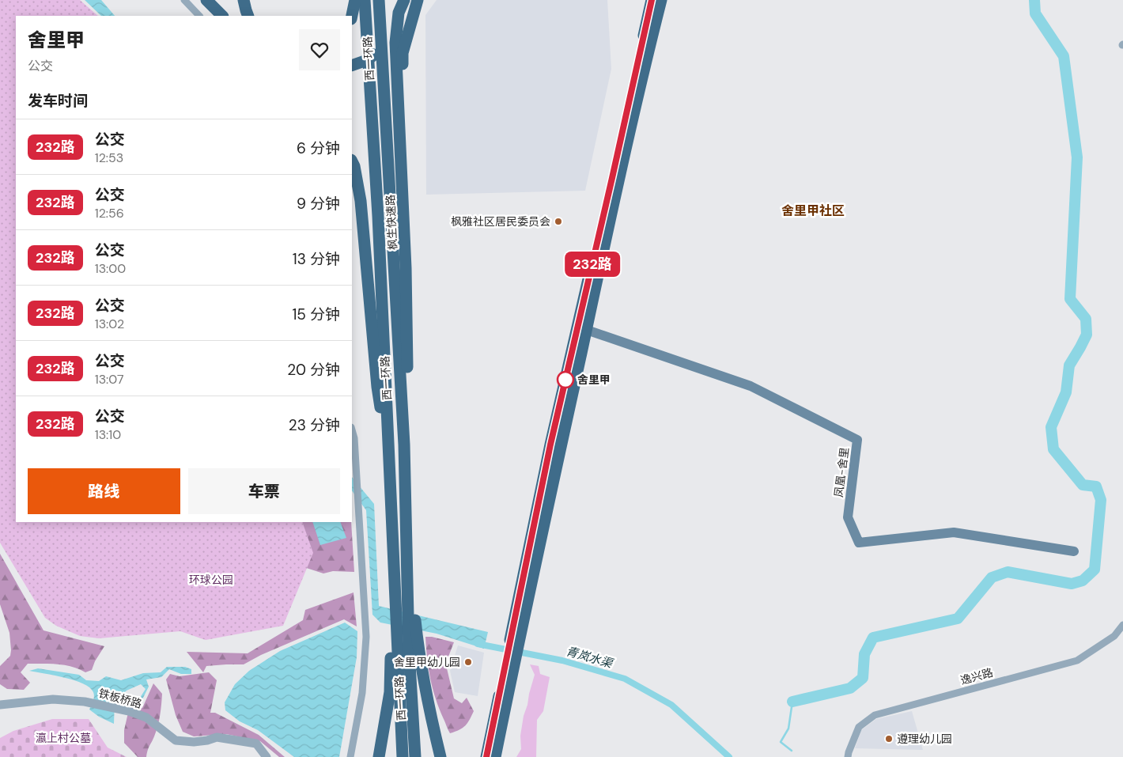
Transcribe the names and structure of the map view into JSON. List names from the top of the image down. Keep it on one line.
{"streets":{"highway":["西一环路","枫生快速路"],"main road":["凤凰-舍里"],"street":["逸兴路","铁板桥路"]},"crossings":[["西一环路","枫生快速路"]],"districts":["舍里甲社区"],"water":["青岚水渠"],"parks":["环球公园","瀛上村公墓"],"places":["枫雅社区居民委员会","舍里甲","舍里甲幼儿园","遵理幼儿园"],"lines":["bus line 232路"],"page":{"on_map":"232路","heading":[["舍里甲","公交"],"发车时间"],"list":[{"mark":"232路","name":"公交","note":"12:53","value":"6 分钟"},{"mark":"232路","name":"公交","note":"12:56","value":"9 分钟"},{"mark":"232路","name":"公交","note":"13:00","value":"13 分钟"},{"mark":"232路","name":"公交","note":"13:02","value":"15 分钟"},{"mark":"232路","name":"公交","note":"13:07","value":"20 分钟"},{"mark":"232路","name":"公交","note":"13:10","value":"23 分钟"}],"buttons":["路线","车票"]}}
